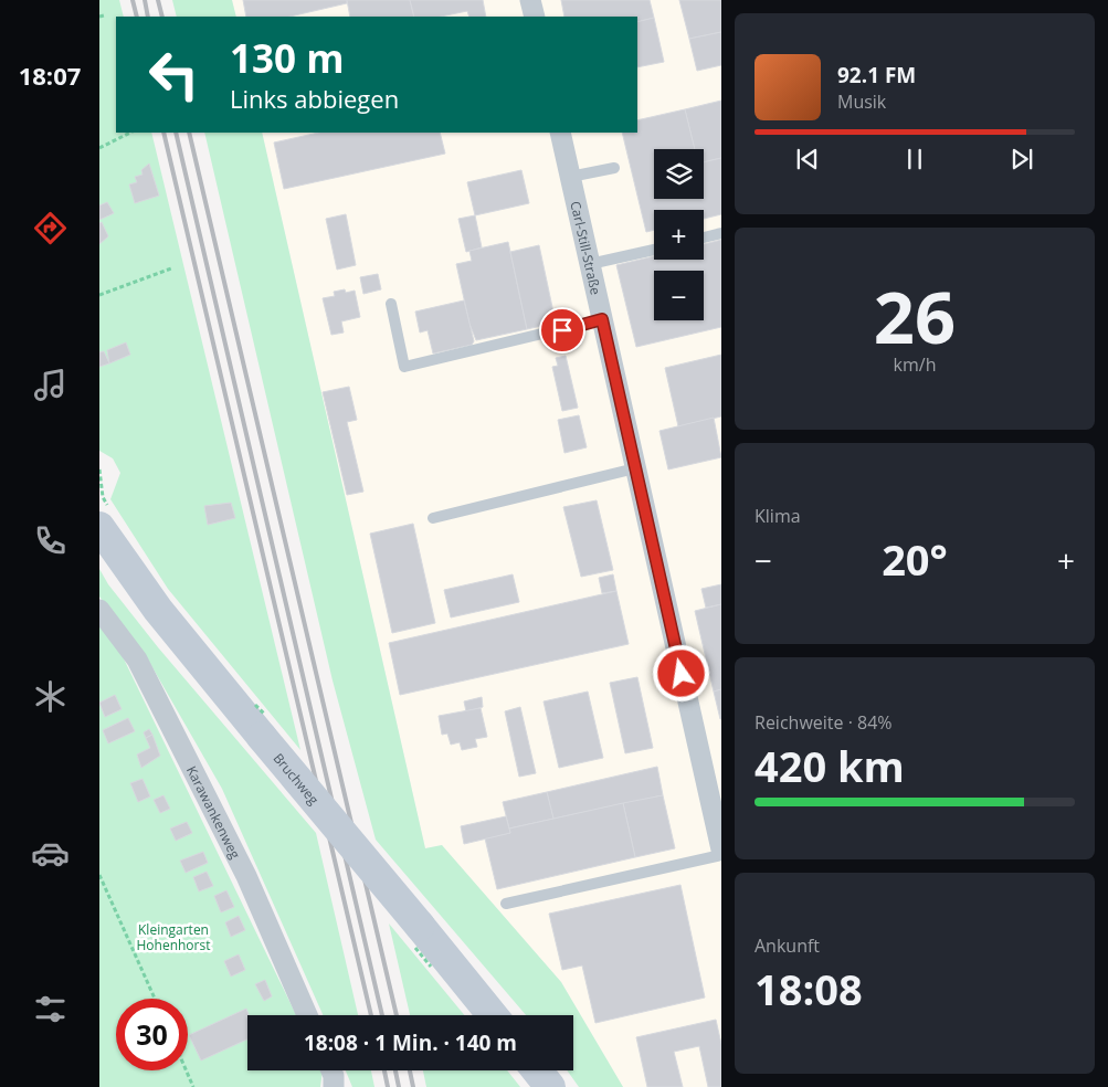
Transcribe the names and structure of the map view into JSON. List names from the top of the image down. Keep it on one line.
{"streets":{"street":["Carl-Still-Straße","Bruchweg","Karawankenweg"]},"parks":["Kleingarten Hohenhorst"],"page":{"tabs":"18:07","turn":["130 m","Links abbiegen"],"song":["92.1 FM","Musik"],"map_buttons":["+","−"],"tile":[["26","km/h"],"Klima",["Reichweite · 84%","420 km"],["Ankunft","18:08"]],"heat":["−","20°","+"],"limit":"30","trip":"18:08 · 1 Min. · 140 m"}}
